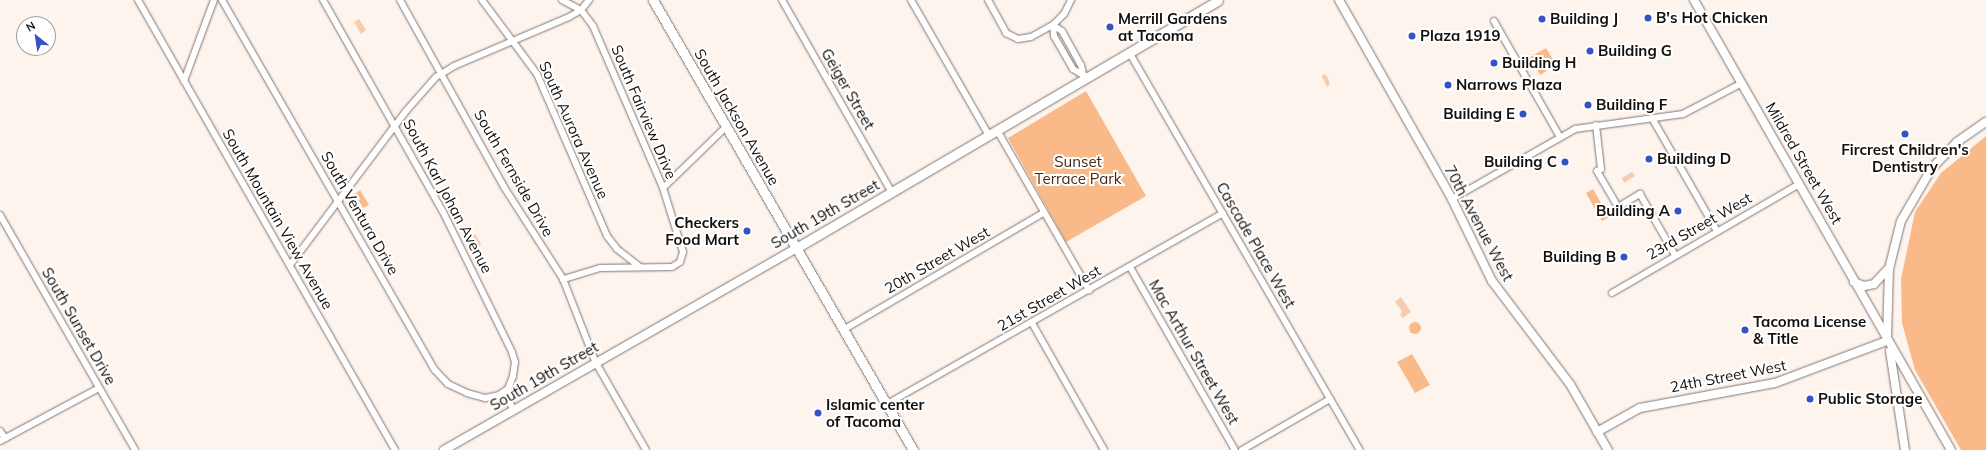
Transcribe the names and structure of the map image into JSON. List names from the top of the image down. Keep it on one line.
{"streets":{"main road":["South Jackson Avenue","South 19th Street"],"street":["Geiger Street","South Fairview Drive","South Aurora Avenue","Mildred Street West","South Fernside Drive","South Karl Johan Avenue","South Ventura Drive","South Mountain View Avenue","70th Avenue West","23rd Street West","Cascade Place West","20th Street West","21st Street West","South Sunset Drive","Mac Arthur Street West","24th Street West"]},"crossings":[["Geiger Street","South 19th Street"],["South Fairview Drive","South Aurora Avenue"],["South Jackson Avenue","South 19th Street"],["South Jackson Avenue","20th Street West"],["South Jackson Avenue","21st Street West"],["Mildred Street West","23rd Street West"],["Mildred Street West","24th Street West"],["South Fernside Drive","South 19th Street"],["South Karl Johan Avenue","South Ventura Drive"],["South 19th Street","Cascade Place West"],["70th Avenue West","24th Street West"],["Cascade Place West","21st Street West"],["21st Street West","Mac Arthur Street West"]],"parks":["Sunset Terrace Park"],"places":["B's Hot Chicken","Building J","Merrill Gardens at Tacoma","Plaza 1919","Building G","Building H","Narrows Plaza","Building F","Building E","Fircrest Children's Dentistry","Building D","Building C","Building A","Checkers Food Mart","Building B","Tacoma License & Title","Public Storage","Islamic center of Tacoma"],"north":"top left"}
